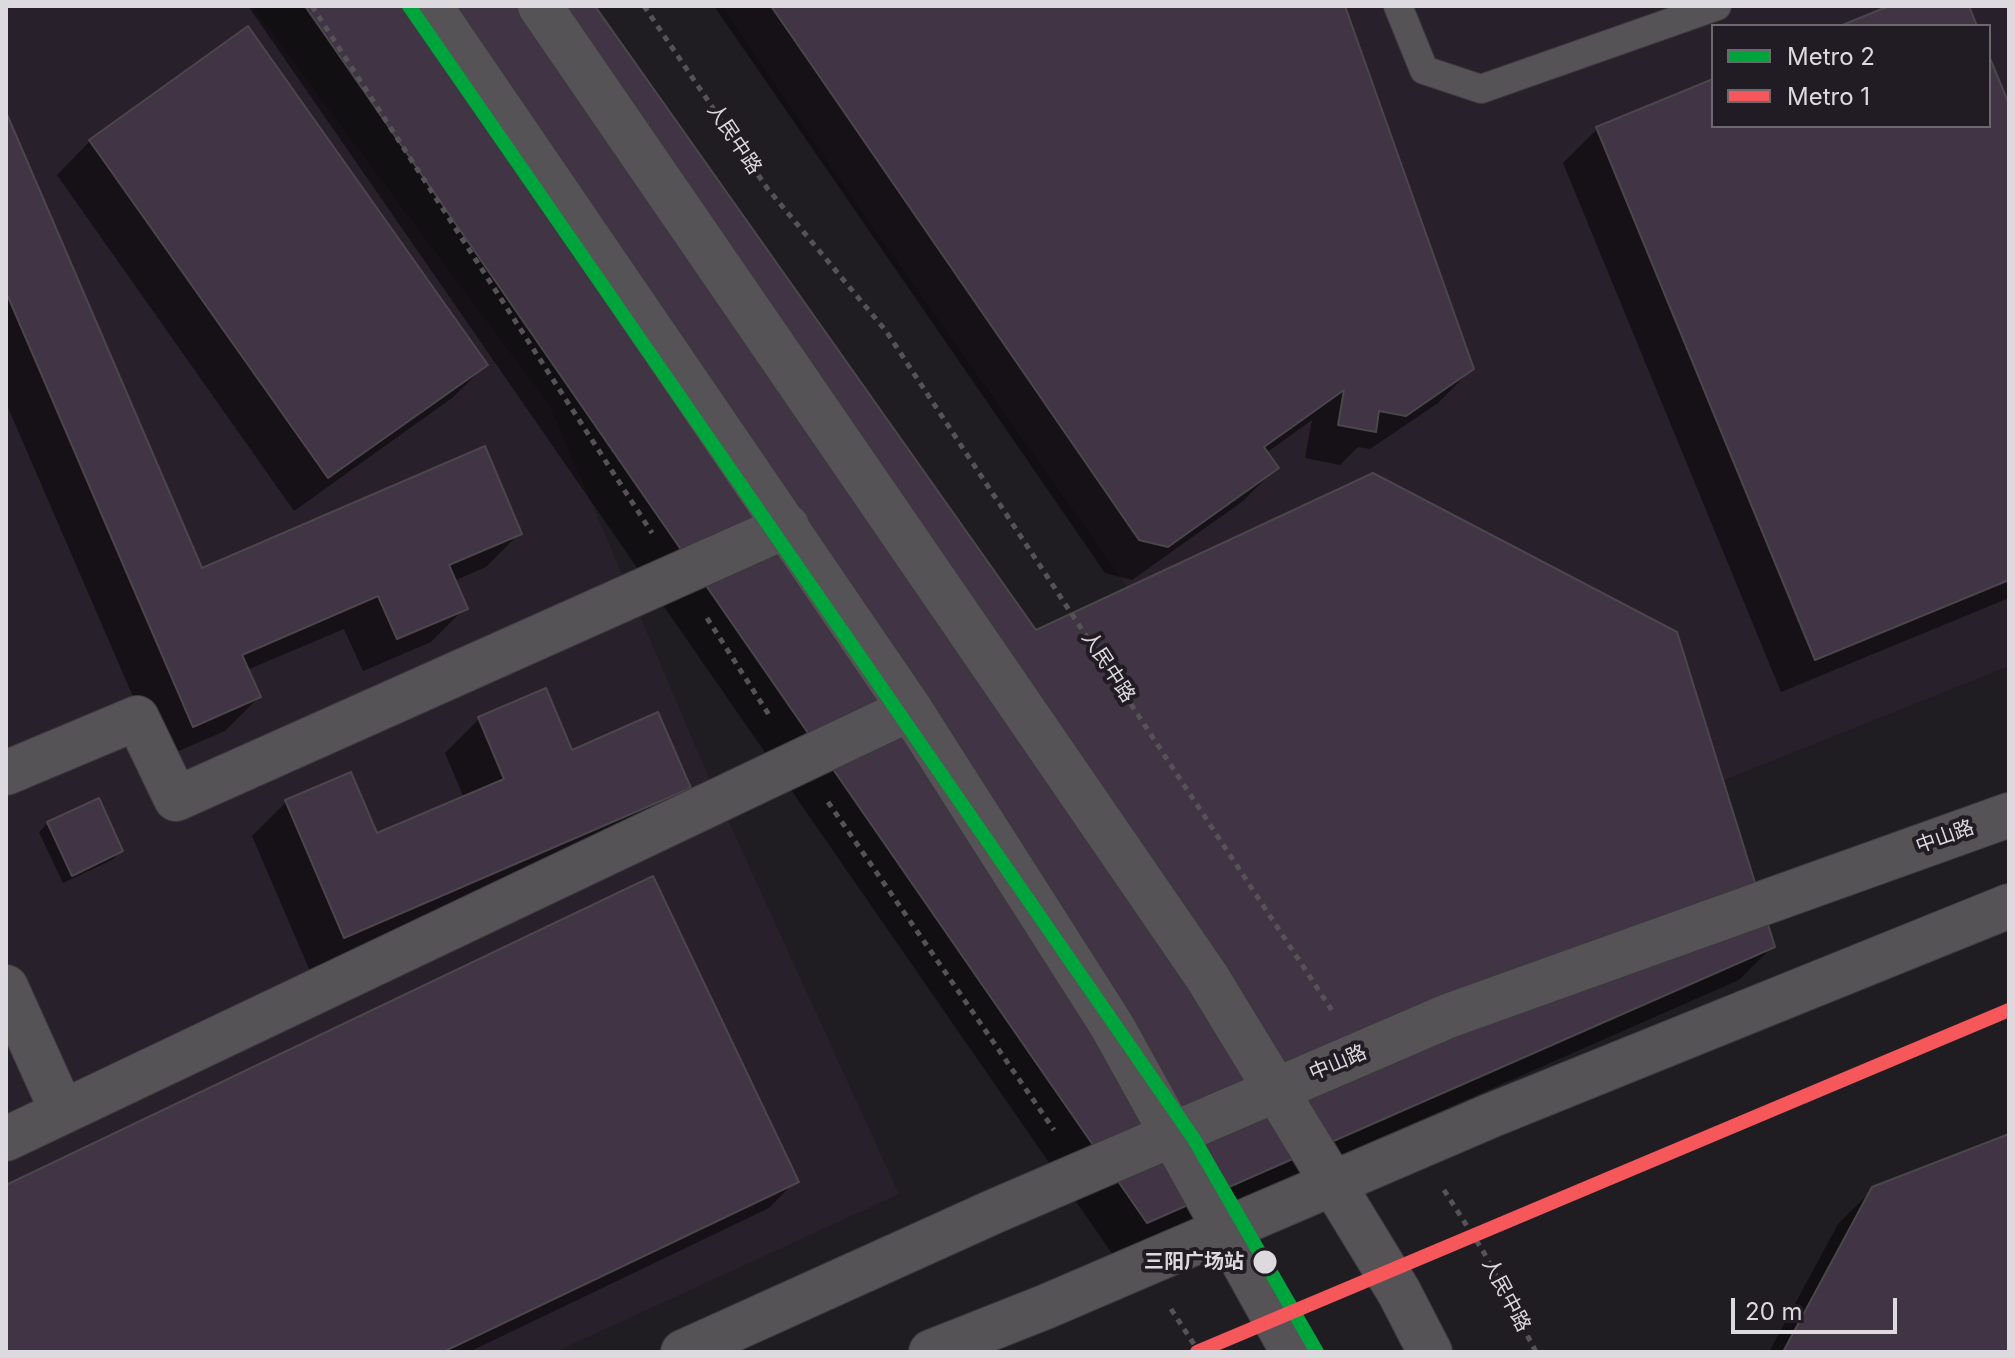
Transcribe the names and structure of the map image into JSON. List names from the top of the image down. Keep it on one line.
{"streets":{"main road":["中山路"],"path":["人民中路"]},"crossings":[["人民中路","中山路"]],"places":["三阳广场站"],"lines":["metro line 2","metro line 1"],"legend":["Metro 2","Metro 1"],"scale_bar":"20 m"}
